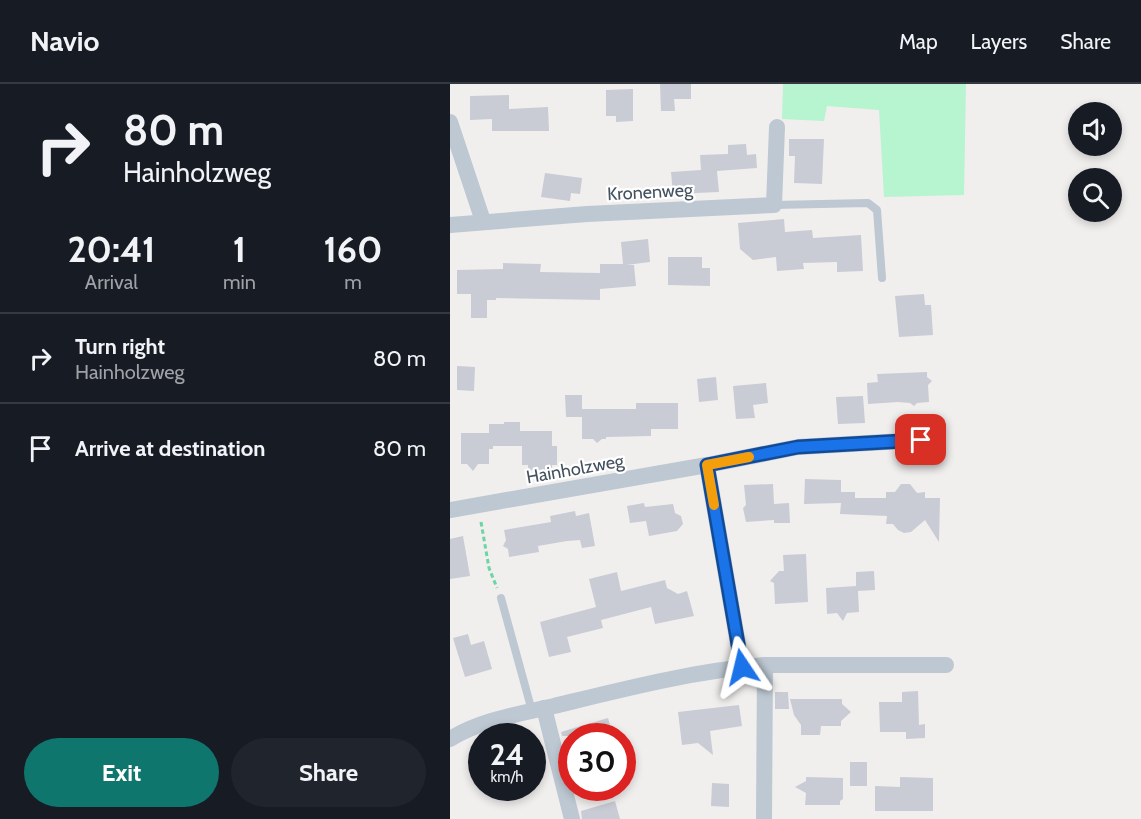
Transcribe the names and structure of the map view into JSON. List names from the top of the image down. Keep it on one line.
{"streets":{"street":["Kronenweg","Hainholzweg"]},"page":{"header":"Navio","nav":["Map","Layers","Share"],"turn":["80 m","Hainholzweg"],"eta":["20:41","Arrival","1","min","160","m"],"list":[{"name":"Turn right","note":"Hainholzweg","value":"80 m"},{"name":"Arrive at destination","value":"80 m"}],"speed":"24 km/h","limit":"30","buttons":["Exit","Share"]}}
